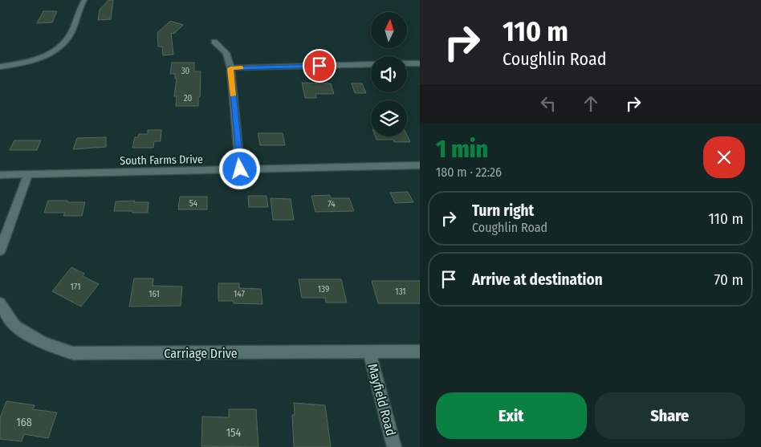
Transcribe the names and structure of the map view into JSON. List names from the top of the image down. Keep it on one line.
{"streets":{"street":["South Farms Drive","Carriage Drive","Mayfield Road"]},"crossings":[["Carriage Drive","Mayfield Road"]],"house_numbers":["30","20","54","74","171","139","131","161","147","168","154"],"north":"top","page":{"turn":["110 m","Coughlin Road"],"heading":["1 min","180 m · 22:26"],"list":[{"name":"Turn right","note":"Coughlin Road","value":"110 m"},{"name":"Arrive at destination","value":"70 m"}],"buttons":["Exit","Share"]}}
